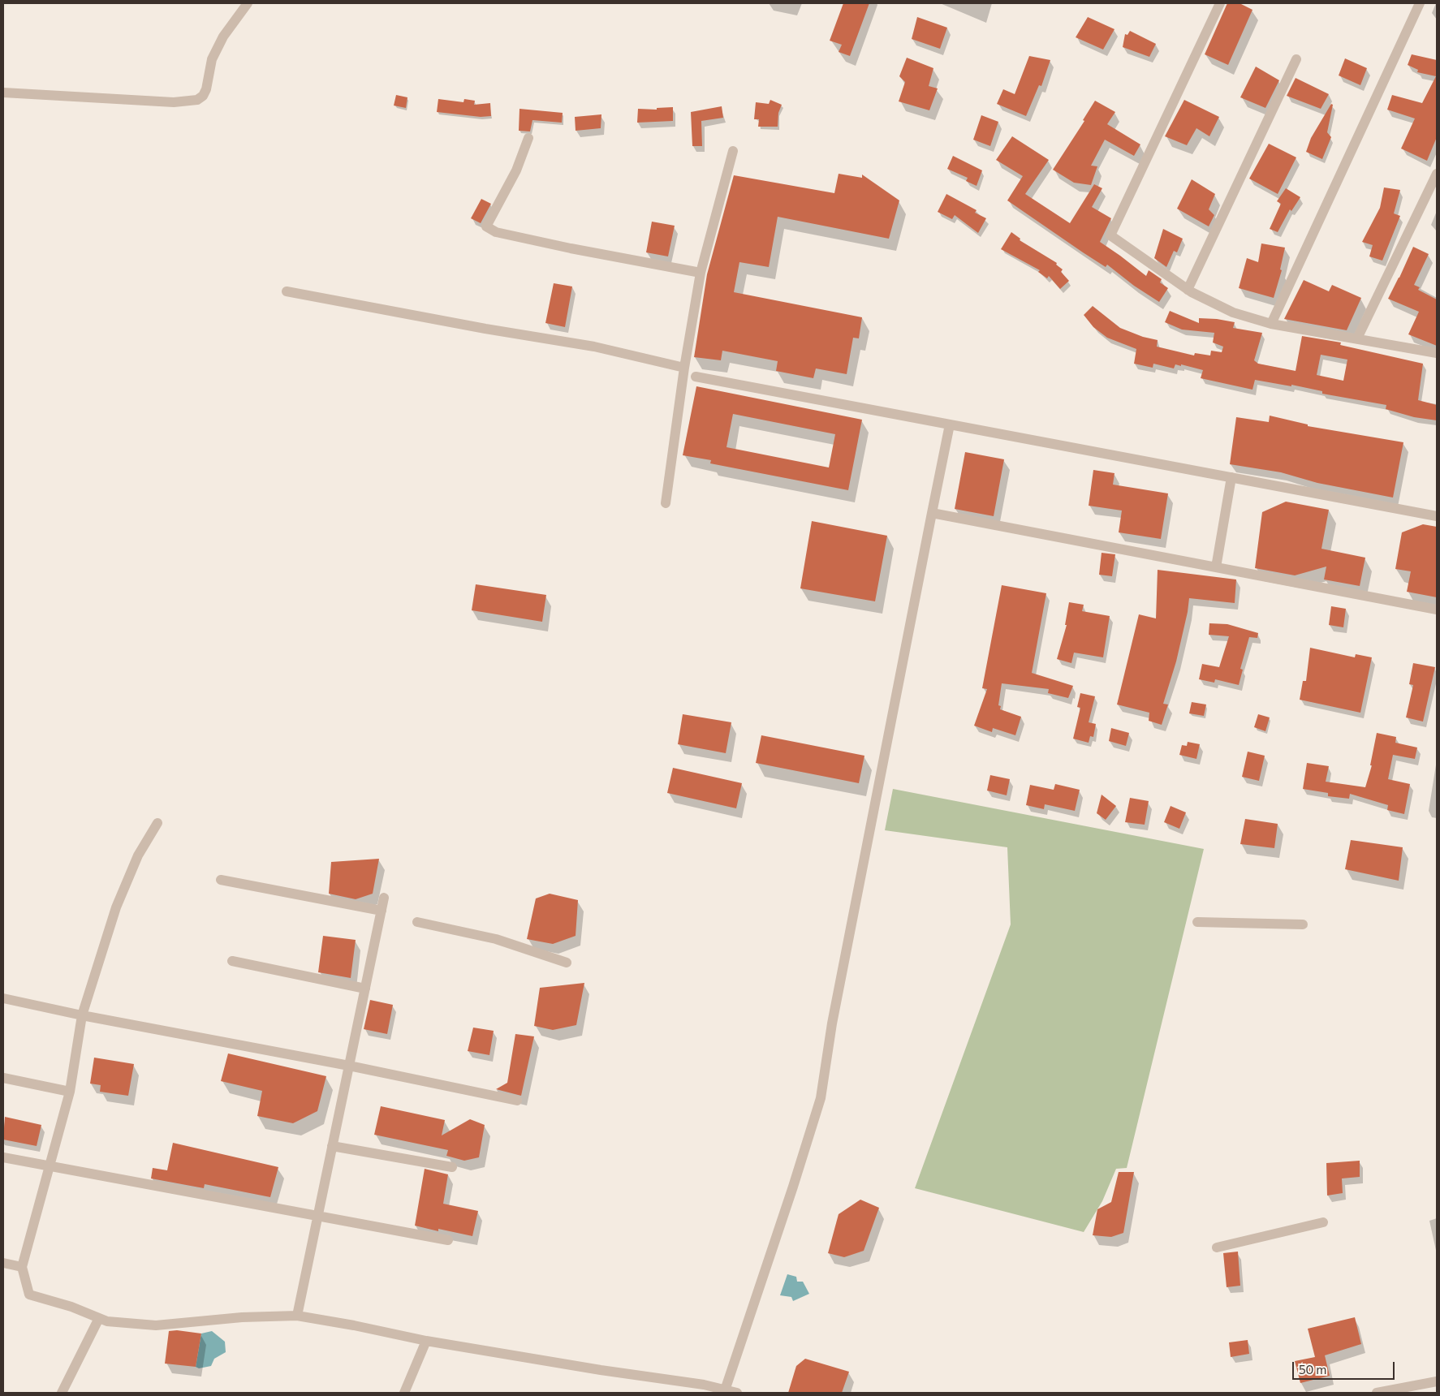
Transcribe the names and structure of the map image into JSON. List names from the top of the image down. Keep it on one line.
{"scale_bar":"50 m"}
